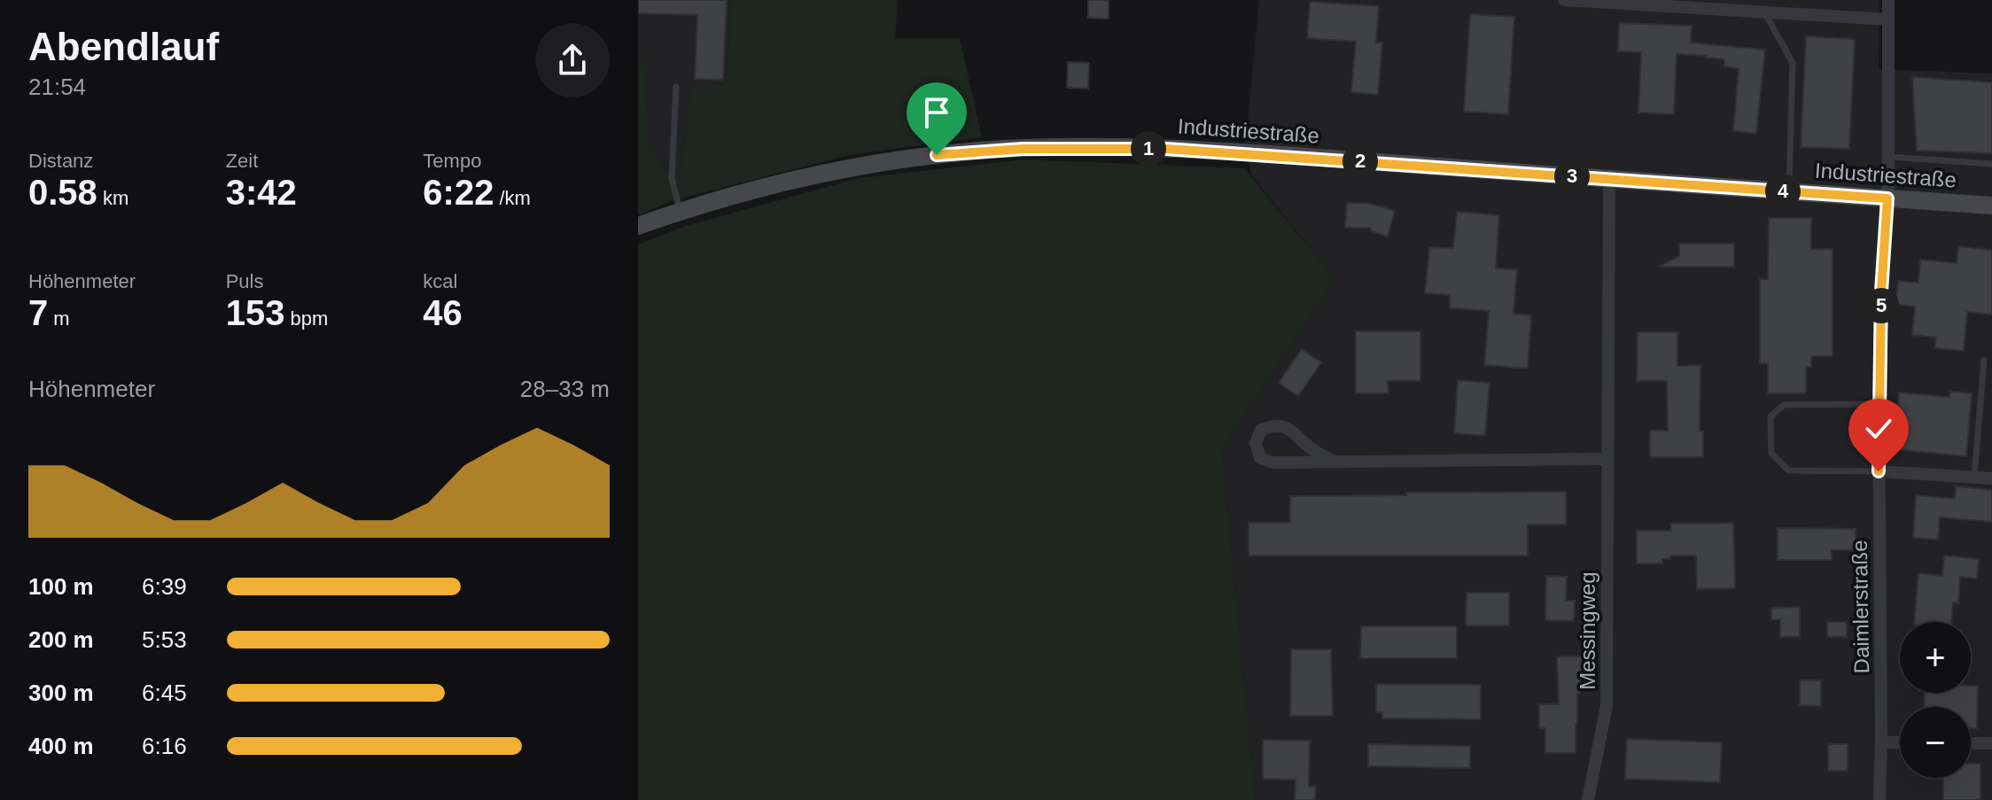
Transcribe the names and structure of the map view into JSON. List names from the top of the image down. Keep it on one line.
{"streets":{"street":["Industriestraße","Daimlerstraße","Messingweg"]},"crossings":[["Industriestraße","Daimlerstraße"],["Industriestraße","Messingweg"]],"page":{"heading":["Abendlauf","21:54"],"stats":[["Distanz","0.58 km"],["Zeit","3:42"],["Tempo","6:22 /km"],["Höhenmeter","7 m"],["Puls","153 bpm"],["kcal","46"]],"pins":["1","2","3","4","5"],"chart":["Höhenmeter","28–33 m"],"list":[{"name":"100 m","note":"6:39"},{"name":"200 m","note":"5:53"},{"name":"300 m","note":"6:45"},{"name":"400 m","note":"6:16"}],"map_buttons":["+","−"]}}
